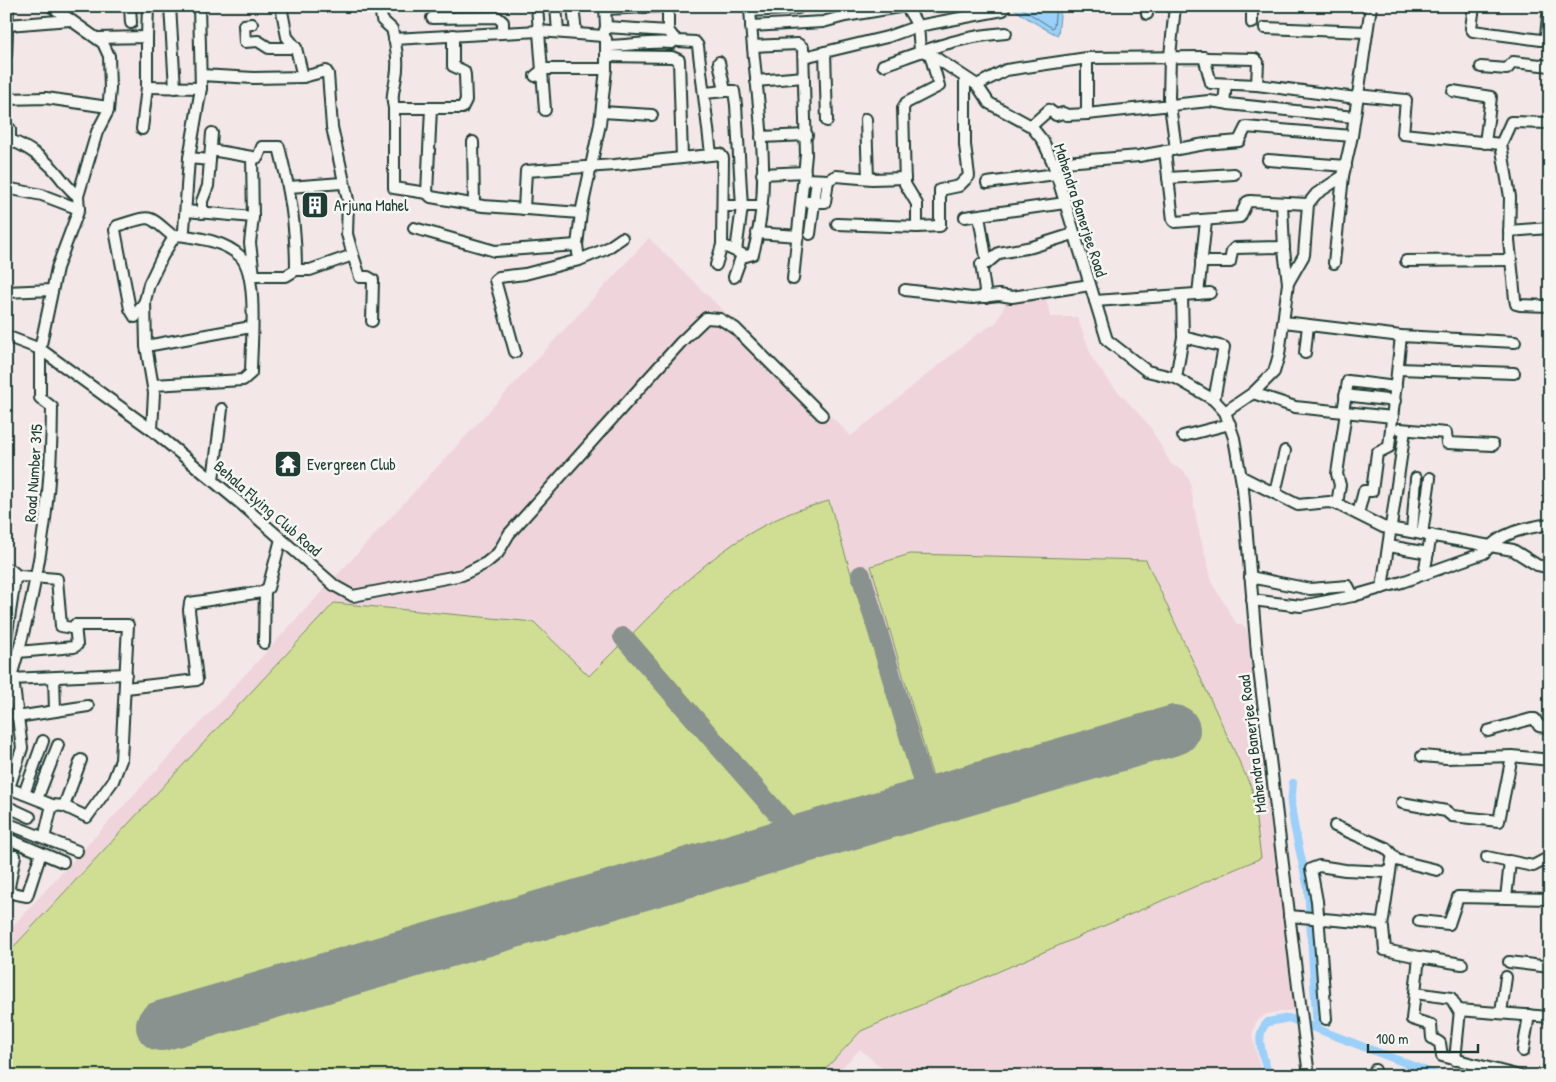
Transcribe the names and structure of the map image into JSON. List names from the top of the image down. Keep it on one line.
{"streets":{"street":["Mahendra Banerjee Road","Road Number 315","Behala Flying Club Road"]},"crossings":[["Road Number 315","Behala Flying Club Road"]],"places":{"building":["Arjuna Mahel"],"temple":["Evergreen Club"]},"scale_bar":"100 m"}
